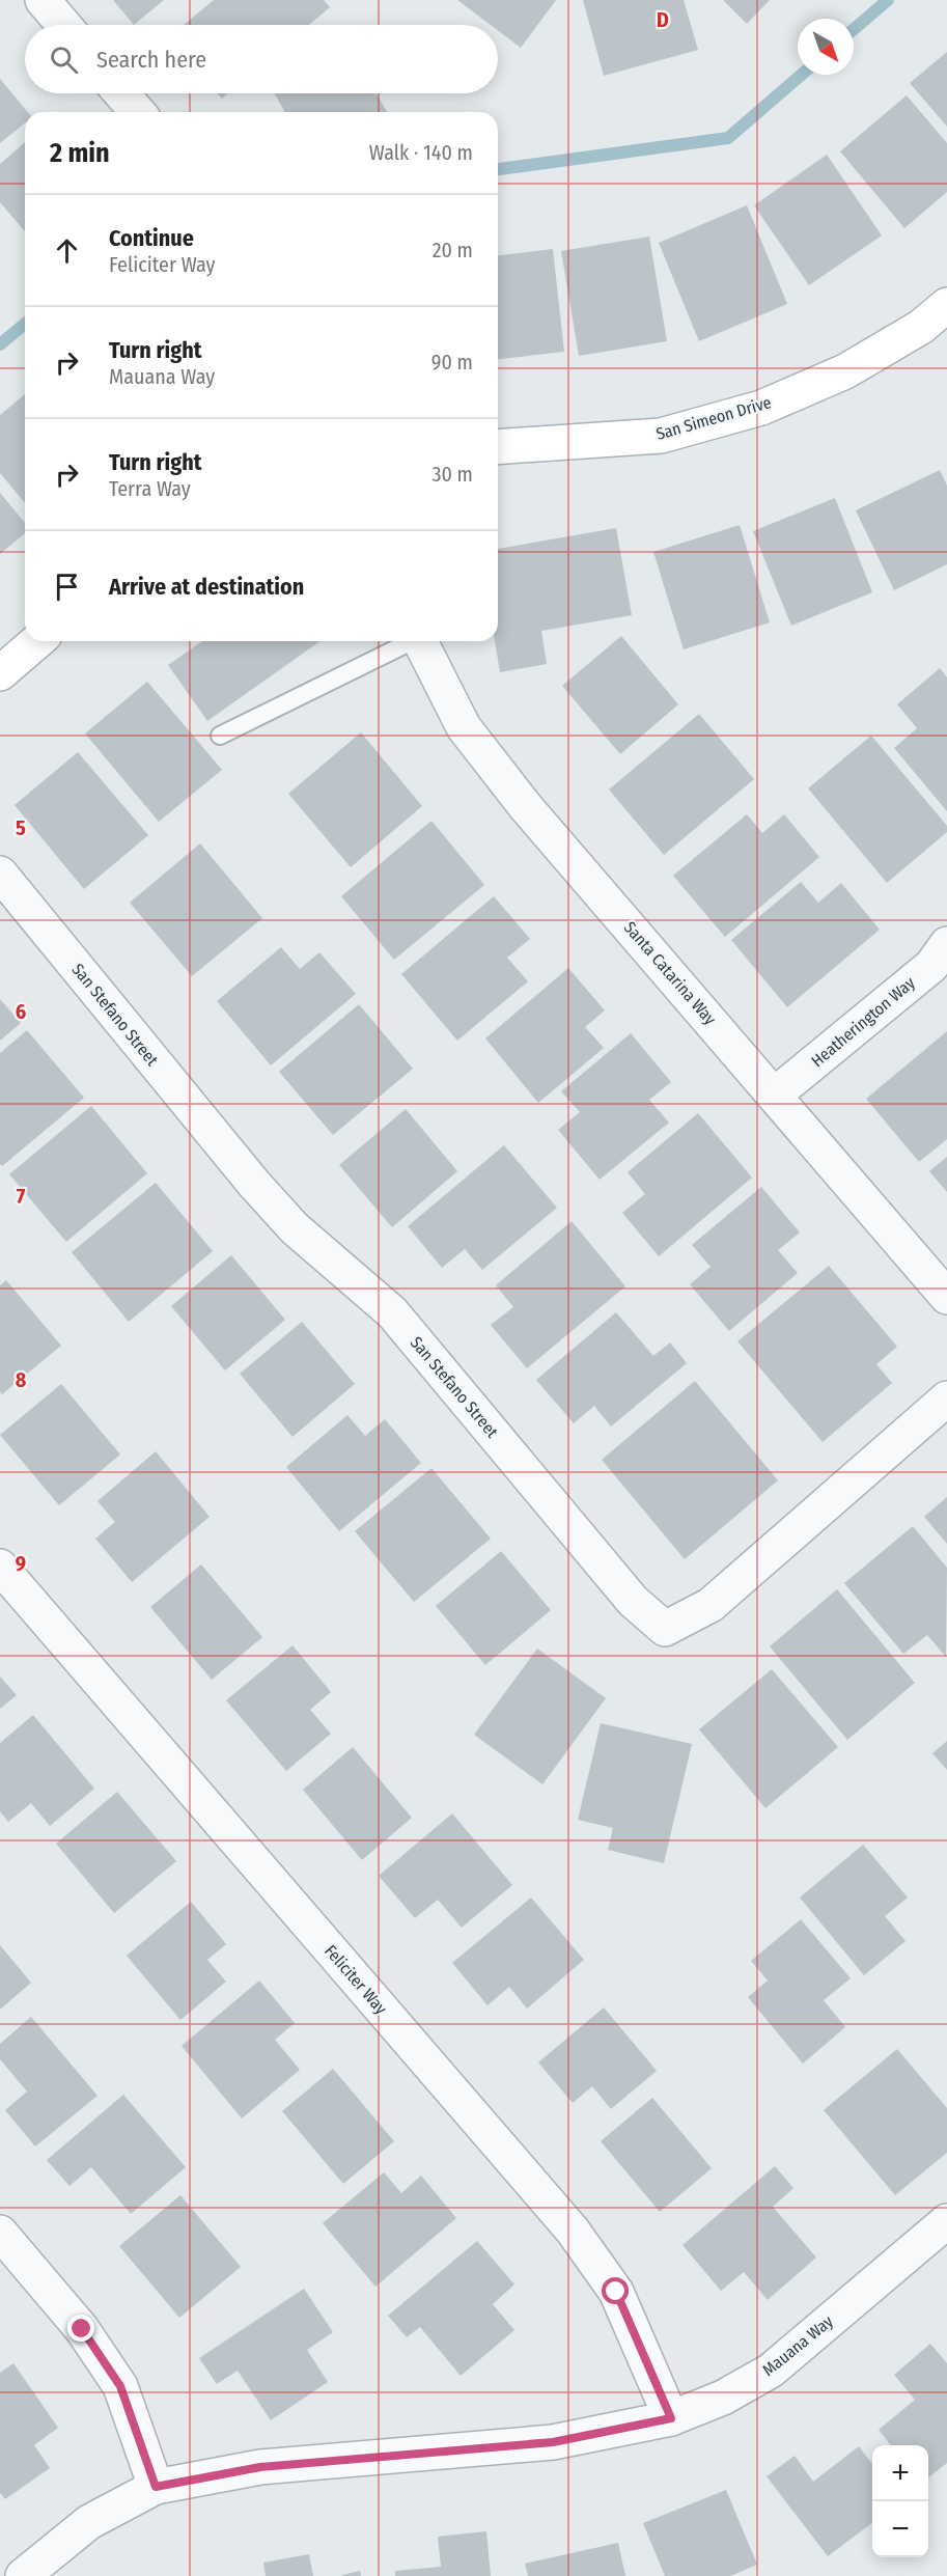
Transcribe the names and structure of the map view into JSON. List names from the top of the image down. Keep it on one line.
{"streets":{"street":["San Simeon Drive","Santa Catarina Way","San Stefano Street","Heatherington Way","Feliciter Way","Mauana Way"]},"crossings":[["Santa Catarina Way","Heatherington Way"],["Feliciter Way","Mauana Way"]],"north":"bottom right","page":{"search":"Search here","heading":["2 min","Walk · 140 m"],"list":[["Continue","Feliciter Way","20 m"],["Turn right","Mauana Way","90 m"],["Turn right","Terra Way","30 m"],"Arrive at destination"],"map_buttons":["+","−"]},"grid":{"columns":["D"],"rows":["5","6","7","8","9"]}}
